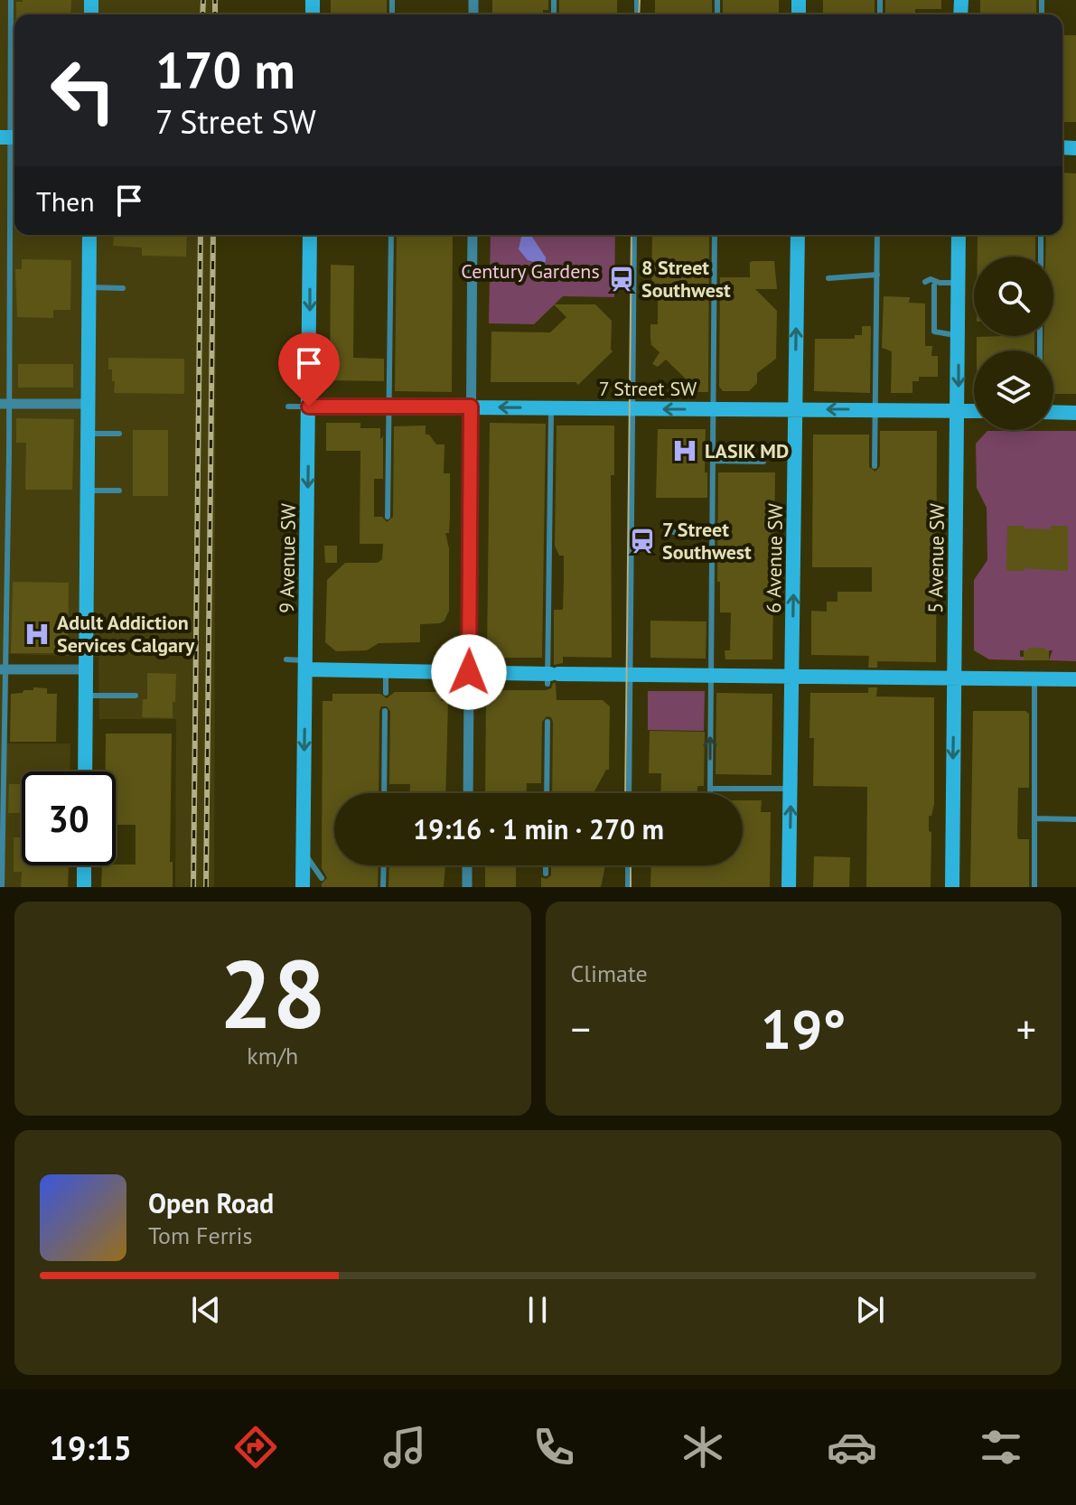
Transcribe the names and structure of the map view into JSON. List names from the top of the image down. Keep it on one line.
{"streets":{"street":["7 Street SW","9 Avenue SW","6 Avenue SW","5 Avenue SW"]},"crossings":[["7 Street SW","9 Avenue SW"],["7 Street SW","6 Avenue SW"],["7 Street SW","5 Avenue SW"]],"one_way":["7 Street SW","9 Avenue SW","6 Avenue SW","5 Avenue SW"],"parks":["Century Gardens"],"places":{"station":["8 Street Southwest","7 Street Southwest"],"hospital":["LASIK MD","Adult Addiction Services Calgary"]},"page":{"turn":["170 m","7 Street SW"],"then":"Then","limit":"30","trip":"19:16 · 1 min · 270 m","tile":[["28","km/h"],"Climate"],"heat":["−","19°","+"],"song":["Open Road","Tom Ferris"],"tabs":"19:15"}}
